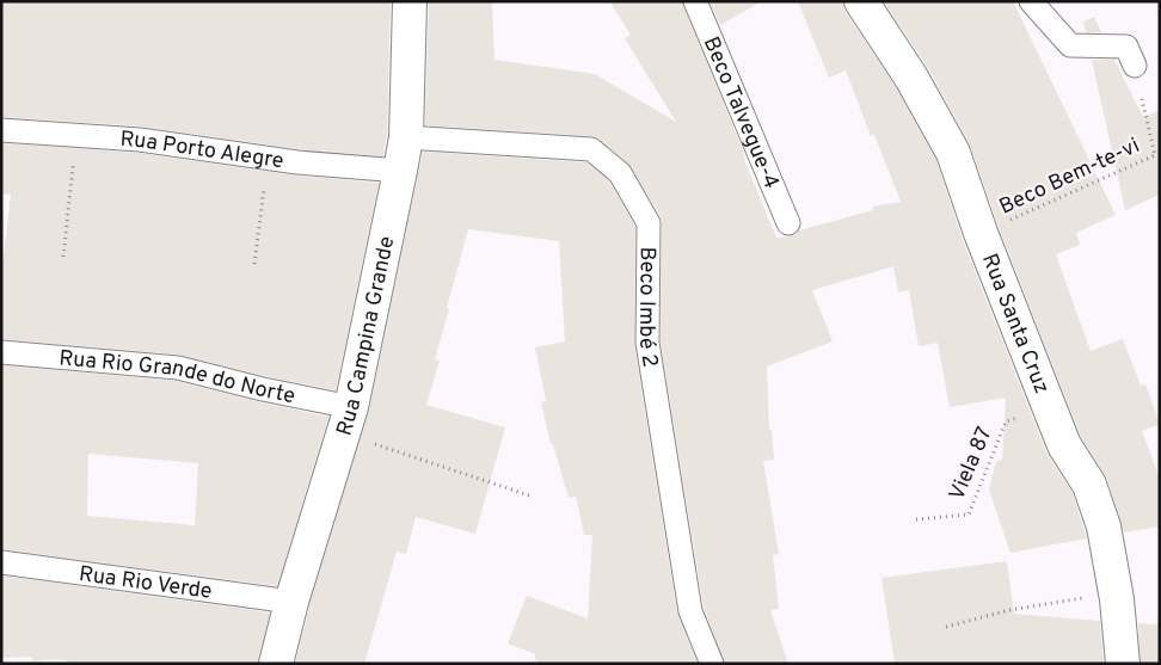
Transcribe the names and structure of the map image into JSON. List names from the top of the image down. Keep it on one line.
{"streets":{"street":["Rua Santa Cruz","Rua Campina Grande"],"lane":["Beco Talvegue-4","Rua Porto Alegre","Beco Imbé 2","Rua Rio Grande do Norte","Rua Rio Verde"],"path":["Beco Bem-te-vi","Viela 87"]},"crossings":[["Rua Porto Alegre","Rua Campina Grande"],["Beco Bem-te-vi","Rua Santa Cruz"],["Beco Imbé 2","Rua Campina Grande"],["Rua Santa Cruz","Viela 87"],["Rua Campina Grande","Rua Rio Grande do Norte"],["Rua Campina Grande","Rua Rio Verde"]]}
